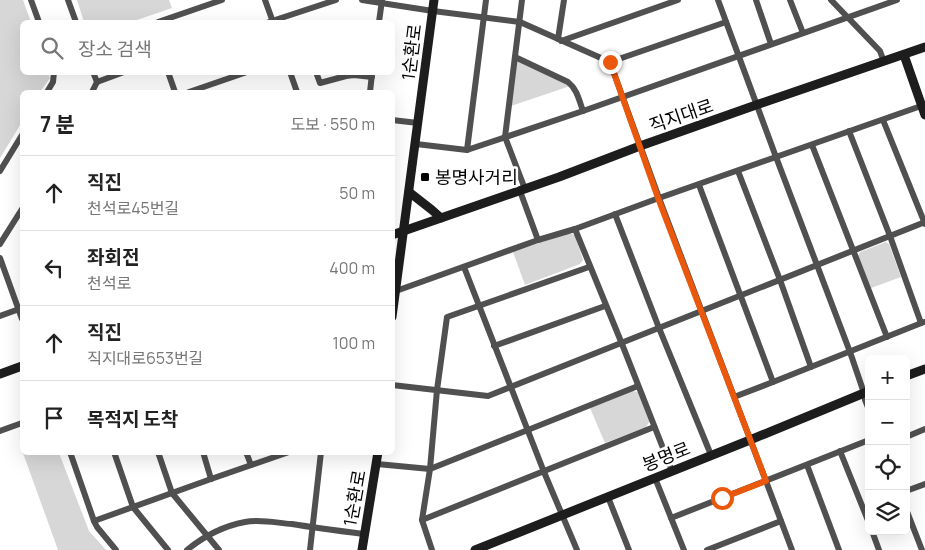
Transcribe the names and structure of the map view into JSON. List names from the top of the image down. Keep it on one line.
{"streets":{"street":["1순환로","직지대로","봉명로"]},"crossings":[["1순환로","직지대로"]],"places":{"transit":["봉명사거리"]},"page":{"search":"장소 검색","heading":["7 분","도보 · 550 m"],"list":[["직진","천석로45번길","50 m"],["좌회전","천석로","400 m"],["직진","직지대로653번길","100 m"],"목적지 도착"],"map_buttons":["+","−"]}}
